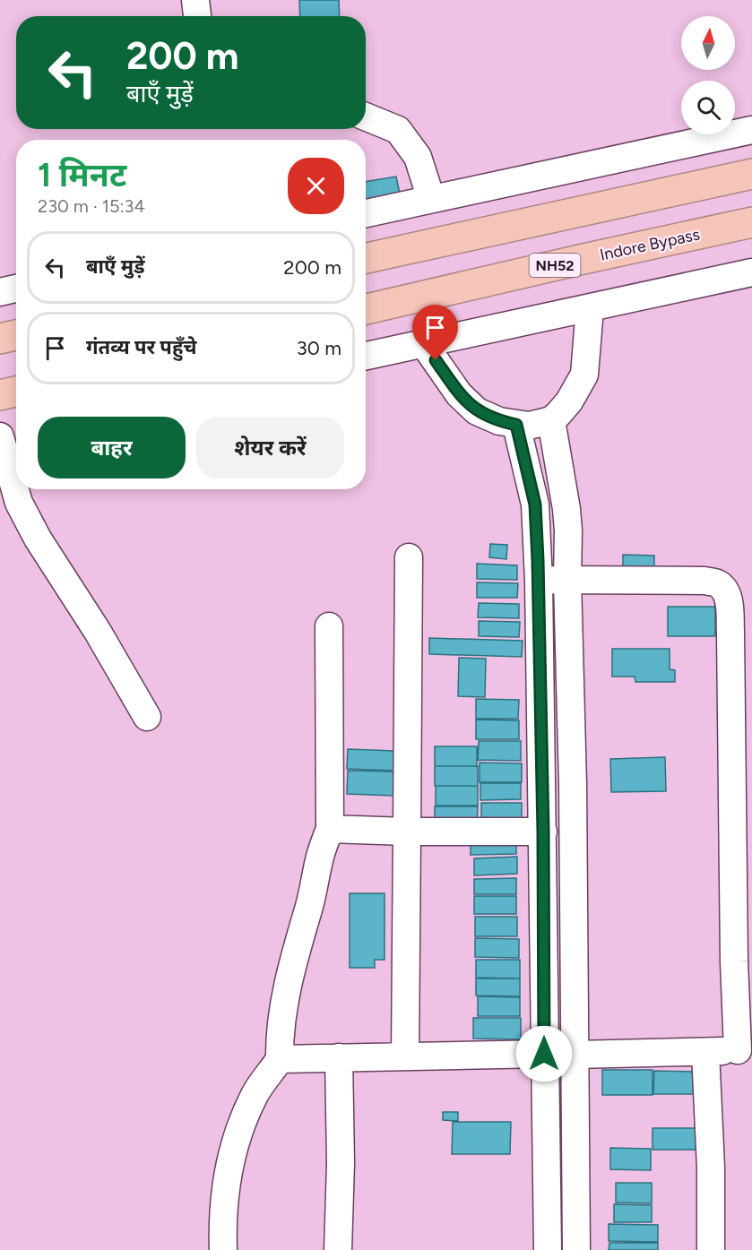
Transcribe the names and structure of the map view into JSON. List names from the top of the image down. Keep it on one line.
{"streets":{"highway":["Indore Bypass","NH52"]},"north":"top","page":{"turn":["200 m","बाएँ मुड़ें"],"heading":["1 मिनट","230 m · 15:34"],"list":[{"name":"बाएँ मुड़ें","value":"200 m"},{"name":"गंतव्य पर पहुँचे","value":"30 m"}],"buttons":["बाहर","शेयर करें"]}}
